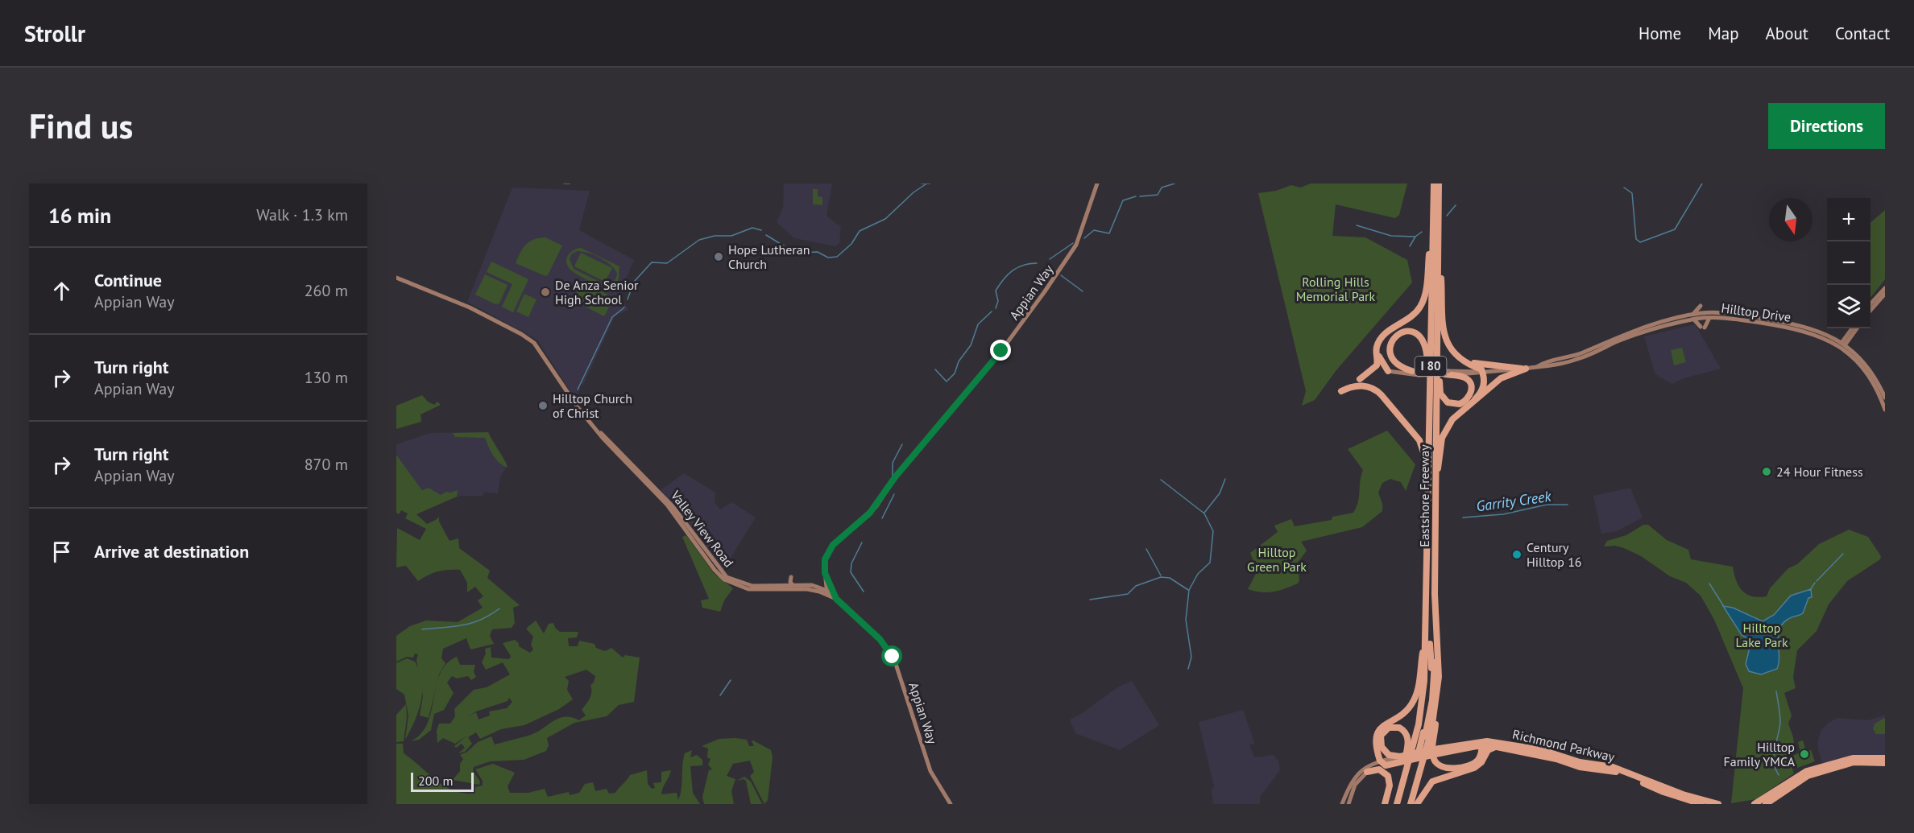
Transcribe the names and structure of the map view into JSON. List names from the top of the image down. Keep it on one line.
{"streets":{"highway":["I 80","Eastshore Freeway","Richmond Parkway"],"main road":["Appian Way","Hilltop Drive","Valley View Road"]},"crossings":[["Appian Way","Valley View Road"]],"water":["Garrity Creek"],"parks":["Rolling Hills Memorial Park","Hilltop Green Park","Hilltop Lake Park"],"places":["Hope Lutheran Church","De Anza Senior High School","Hilltop Church of Christ","24 Hour Fitness","Century Hilltop 16","Hilltop Family YMCA"],"scale_bar":"200 m","north":"bottom","page":{"header":"Strollr","nav":["Home","Map","About","Contact"],"buttons":"Directions","title":"Find us","heading":["16 min","Walk · 1.3 km"],"map_buttons":["+","−"],"list":[["Continue","Appian Way","260 m"],["Turn right","Appian Way","130 m"],["Turn right","Appian Way","870 m"],"Arrive at destination"],"scale":"200 m"}}
